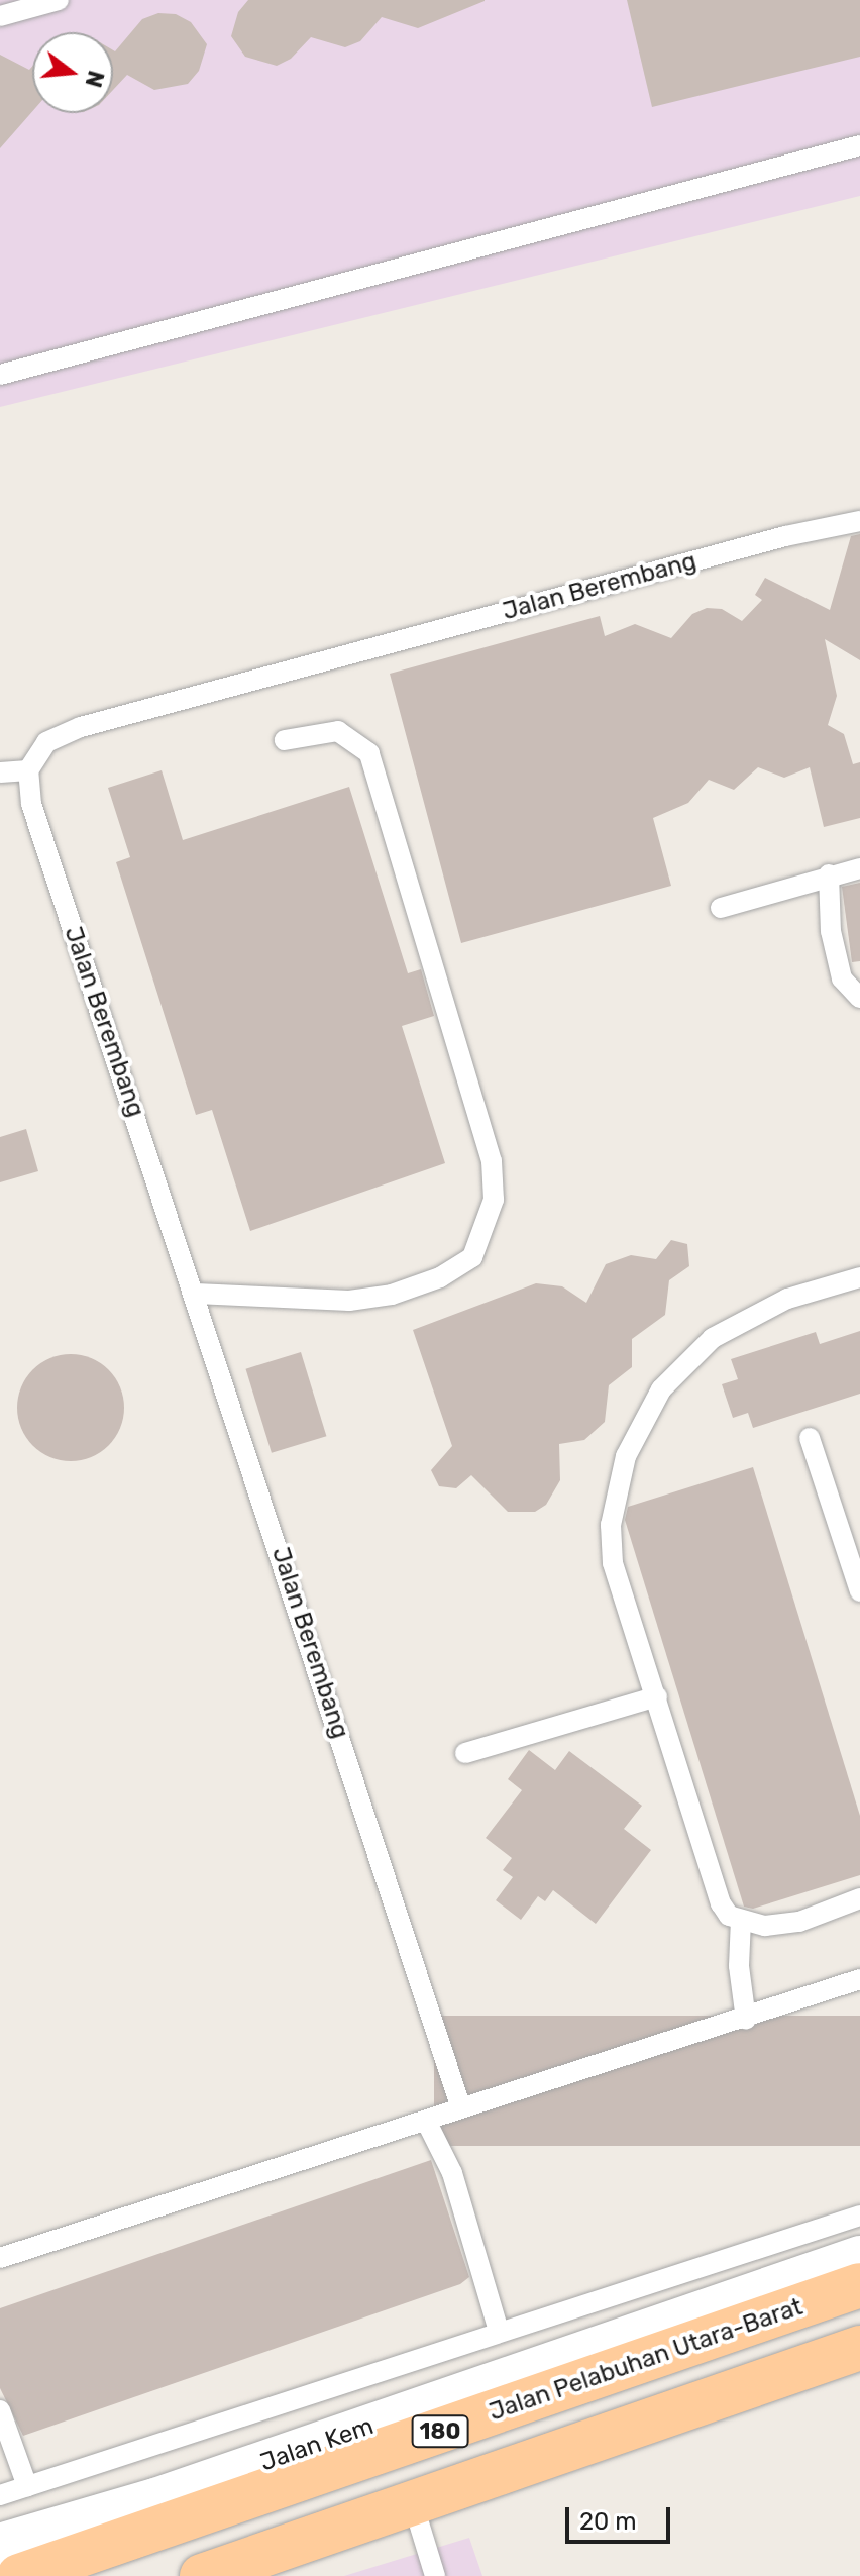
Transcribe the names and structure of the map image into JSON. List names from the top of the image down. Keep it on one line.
{"streets":{"main road":["Jalan Pelabuhan Utara-Barat","180"],"street":["Jalan Kem"],"lane":["Jalan Berembang"]},"scale_bar":"20 m","north":"right"}
